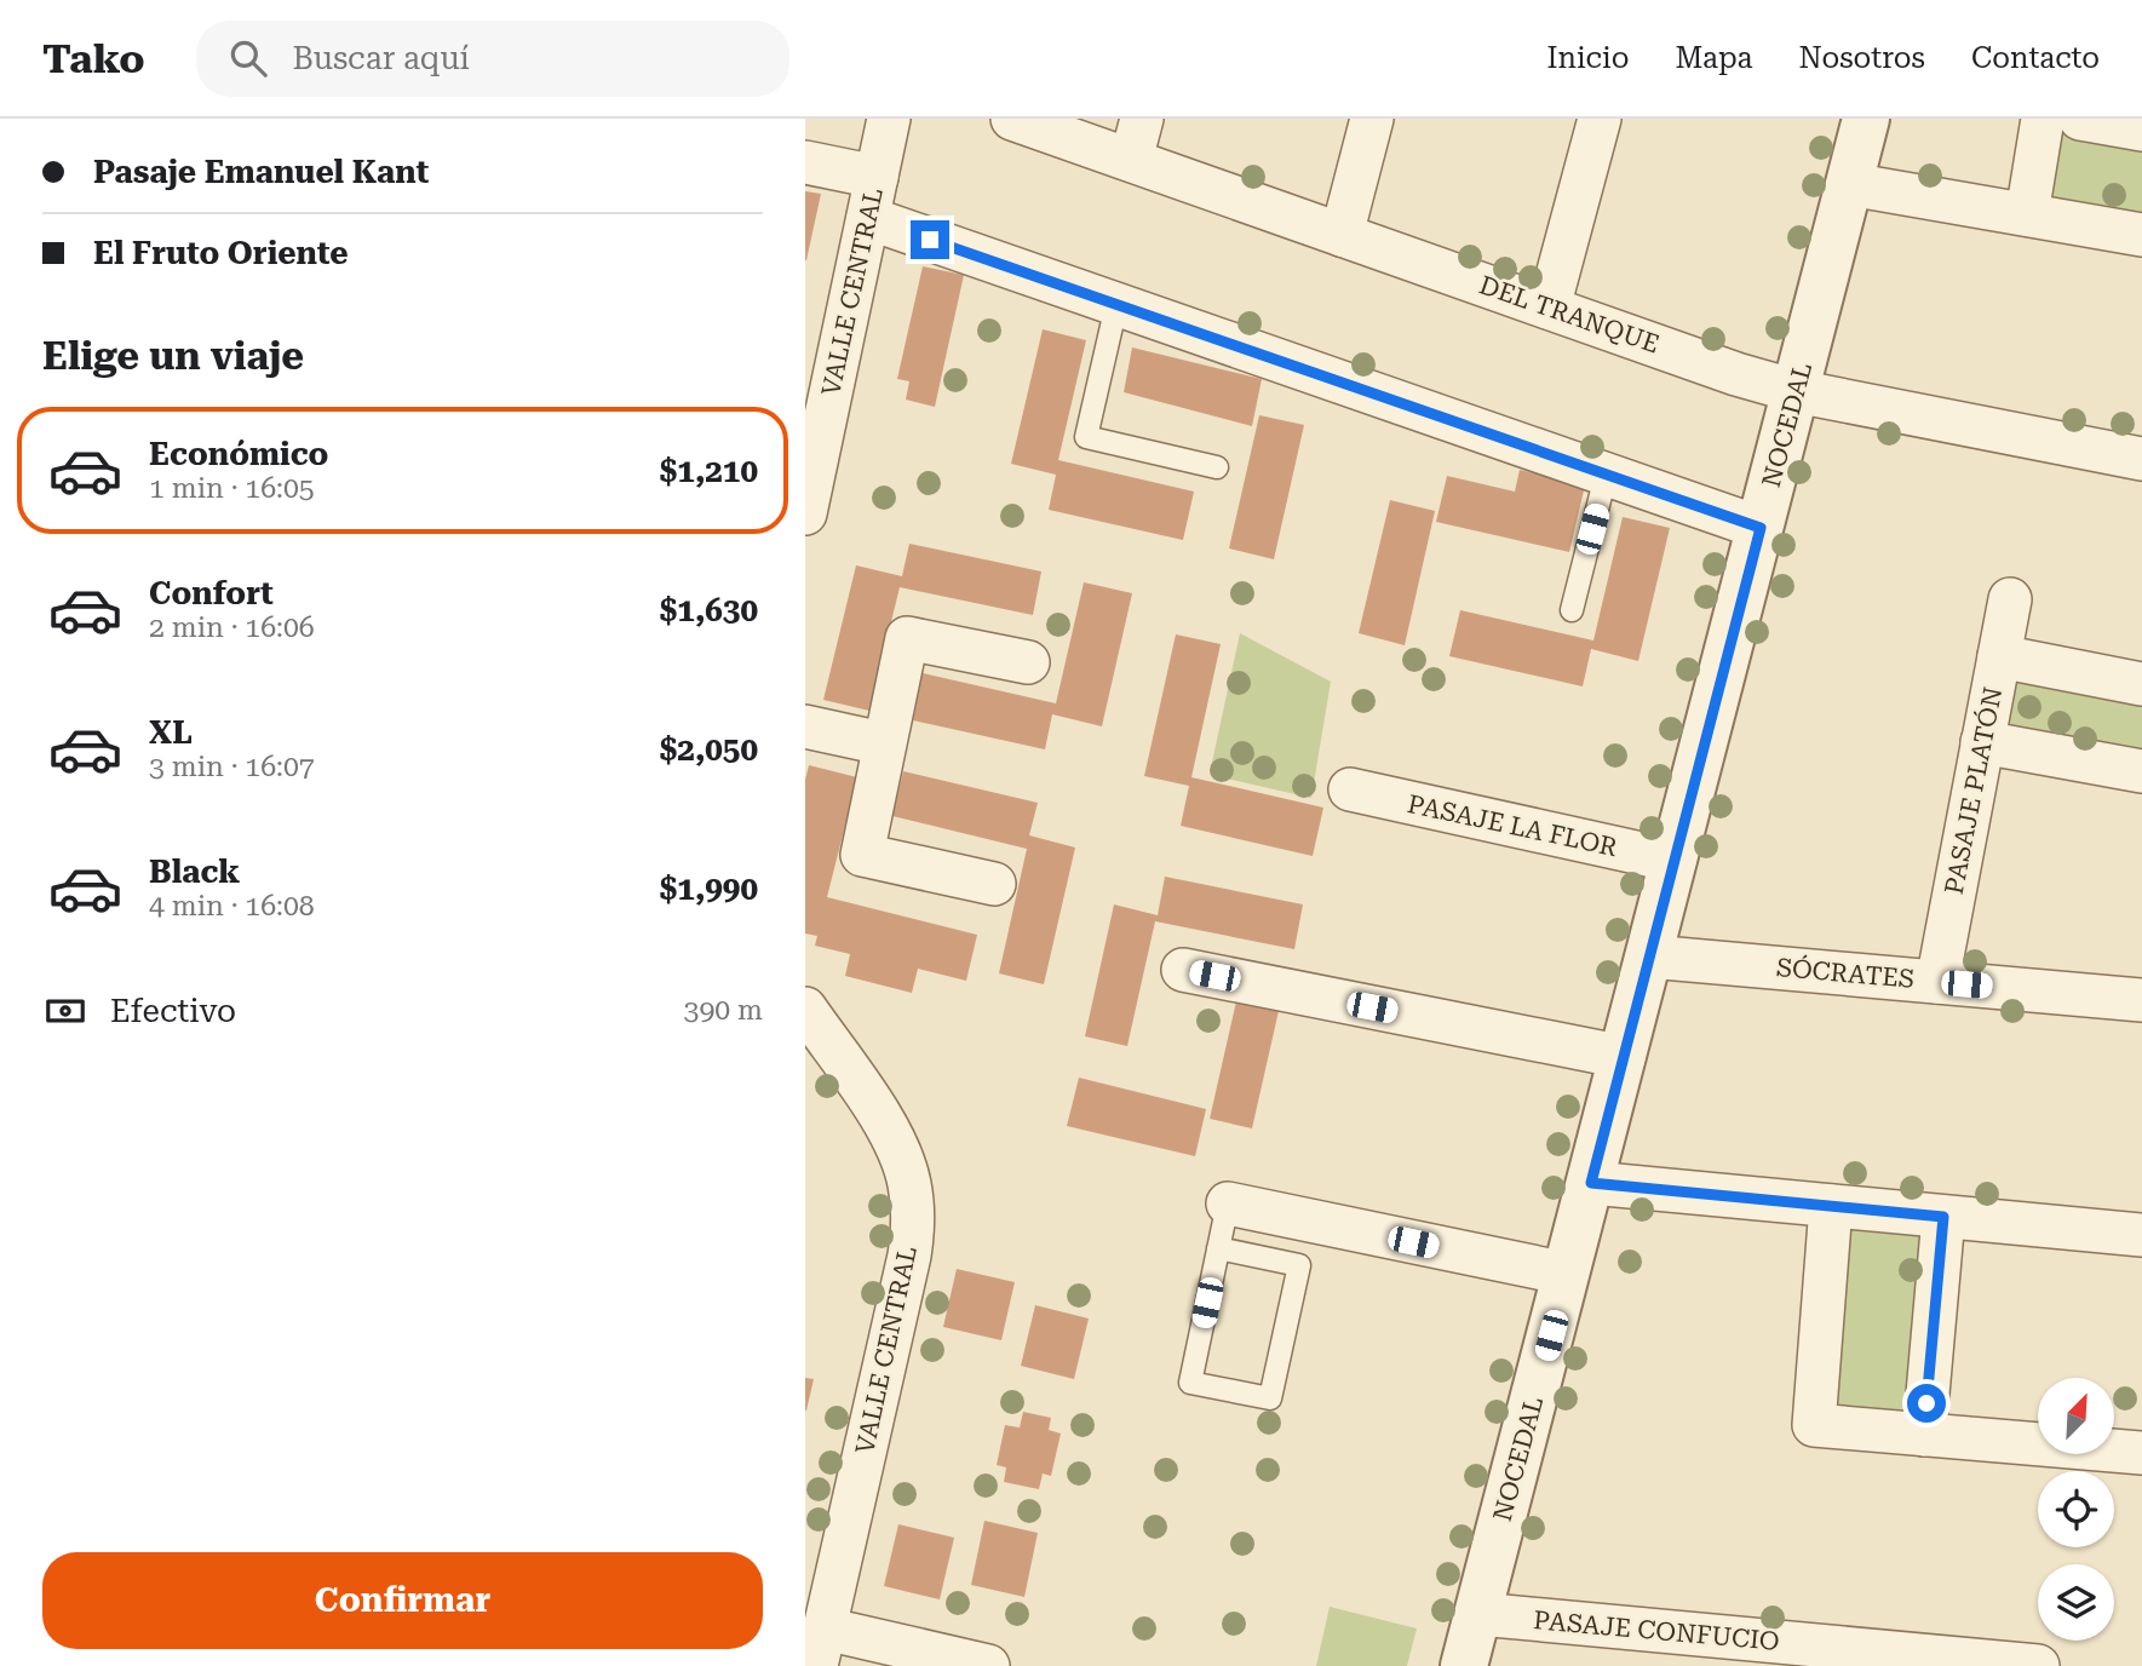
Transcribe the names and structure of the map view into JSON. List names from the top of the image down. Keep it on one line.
{"streets":{"street":["VALLE CENTRAL","DEL TRANQUE","NOCEDAL","PASAJE PLATÓN","PASAJE LA FLOR","SÓCRATES","PASAJE CONFUCIO"]},"crossings":[["DEL TRANQUE","NOCEDAL"],["NOCEDAL","PASAJE LA FLOR"],["NOCEDAL","SÓCRATES"],["NOCEDAL","PASAJE CONFUCIO"],["PASAJE PLATÓN","SÓCRATES"]],"north":"top right","page":{"header":"Tako","search":"Buscar aquí","nav":["Inicio","Mapa","Nosotros","Contacto"],"banner":["Pasaje Emanuel Kant","El Fruto Oriente"],"heading":"Elige un viaje","list":[{"name":"Económico","note":"1 min · 16:05","value":"$1,210"},{"name":"Confort","note":"2 min · 16:06","value":"$1,630"},{"name":"XL","note":"3 min · 16:07","value":"$2,050"},{"name":"Black","note":"4 min · 16:08","value":"$1,990"}],"pay":["Efectivo","390 m"],"buttons":"Confirmar"}}
